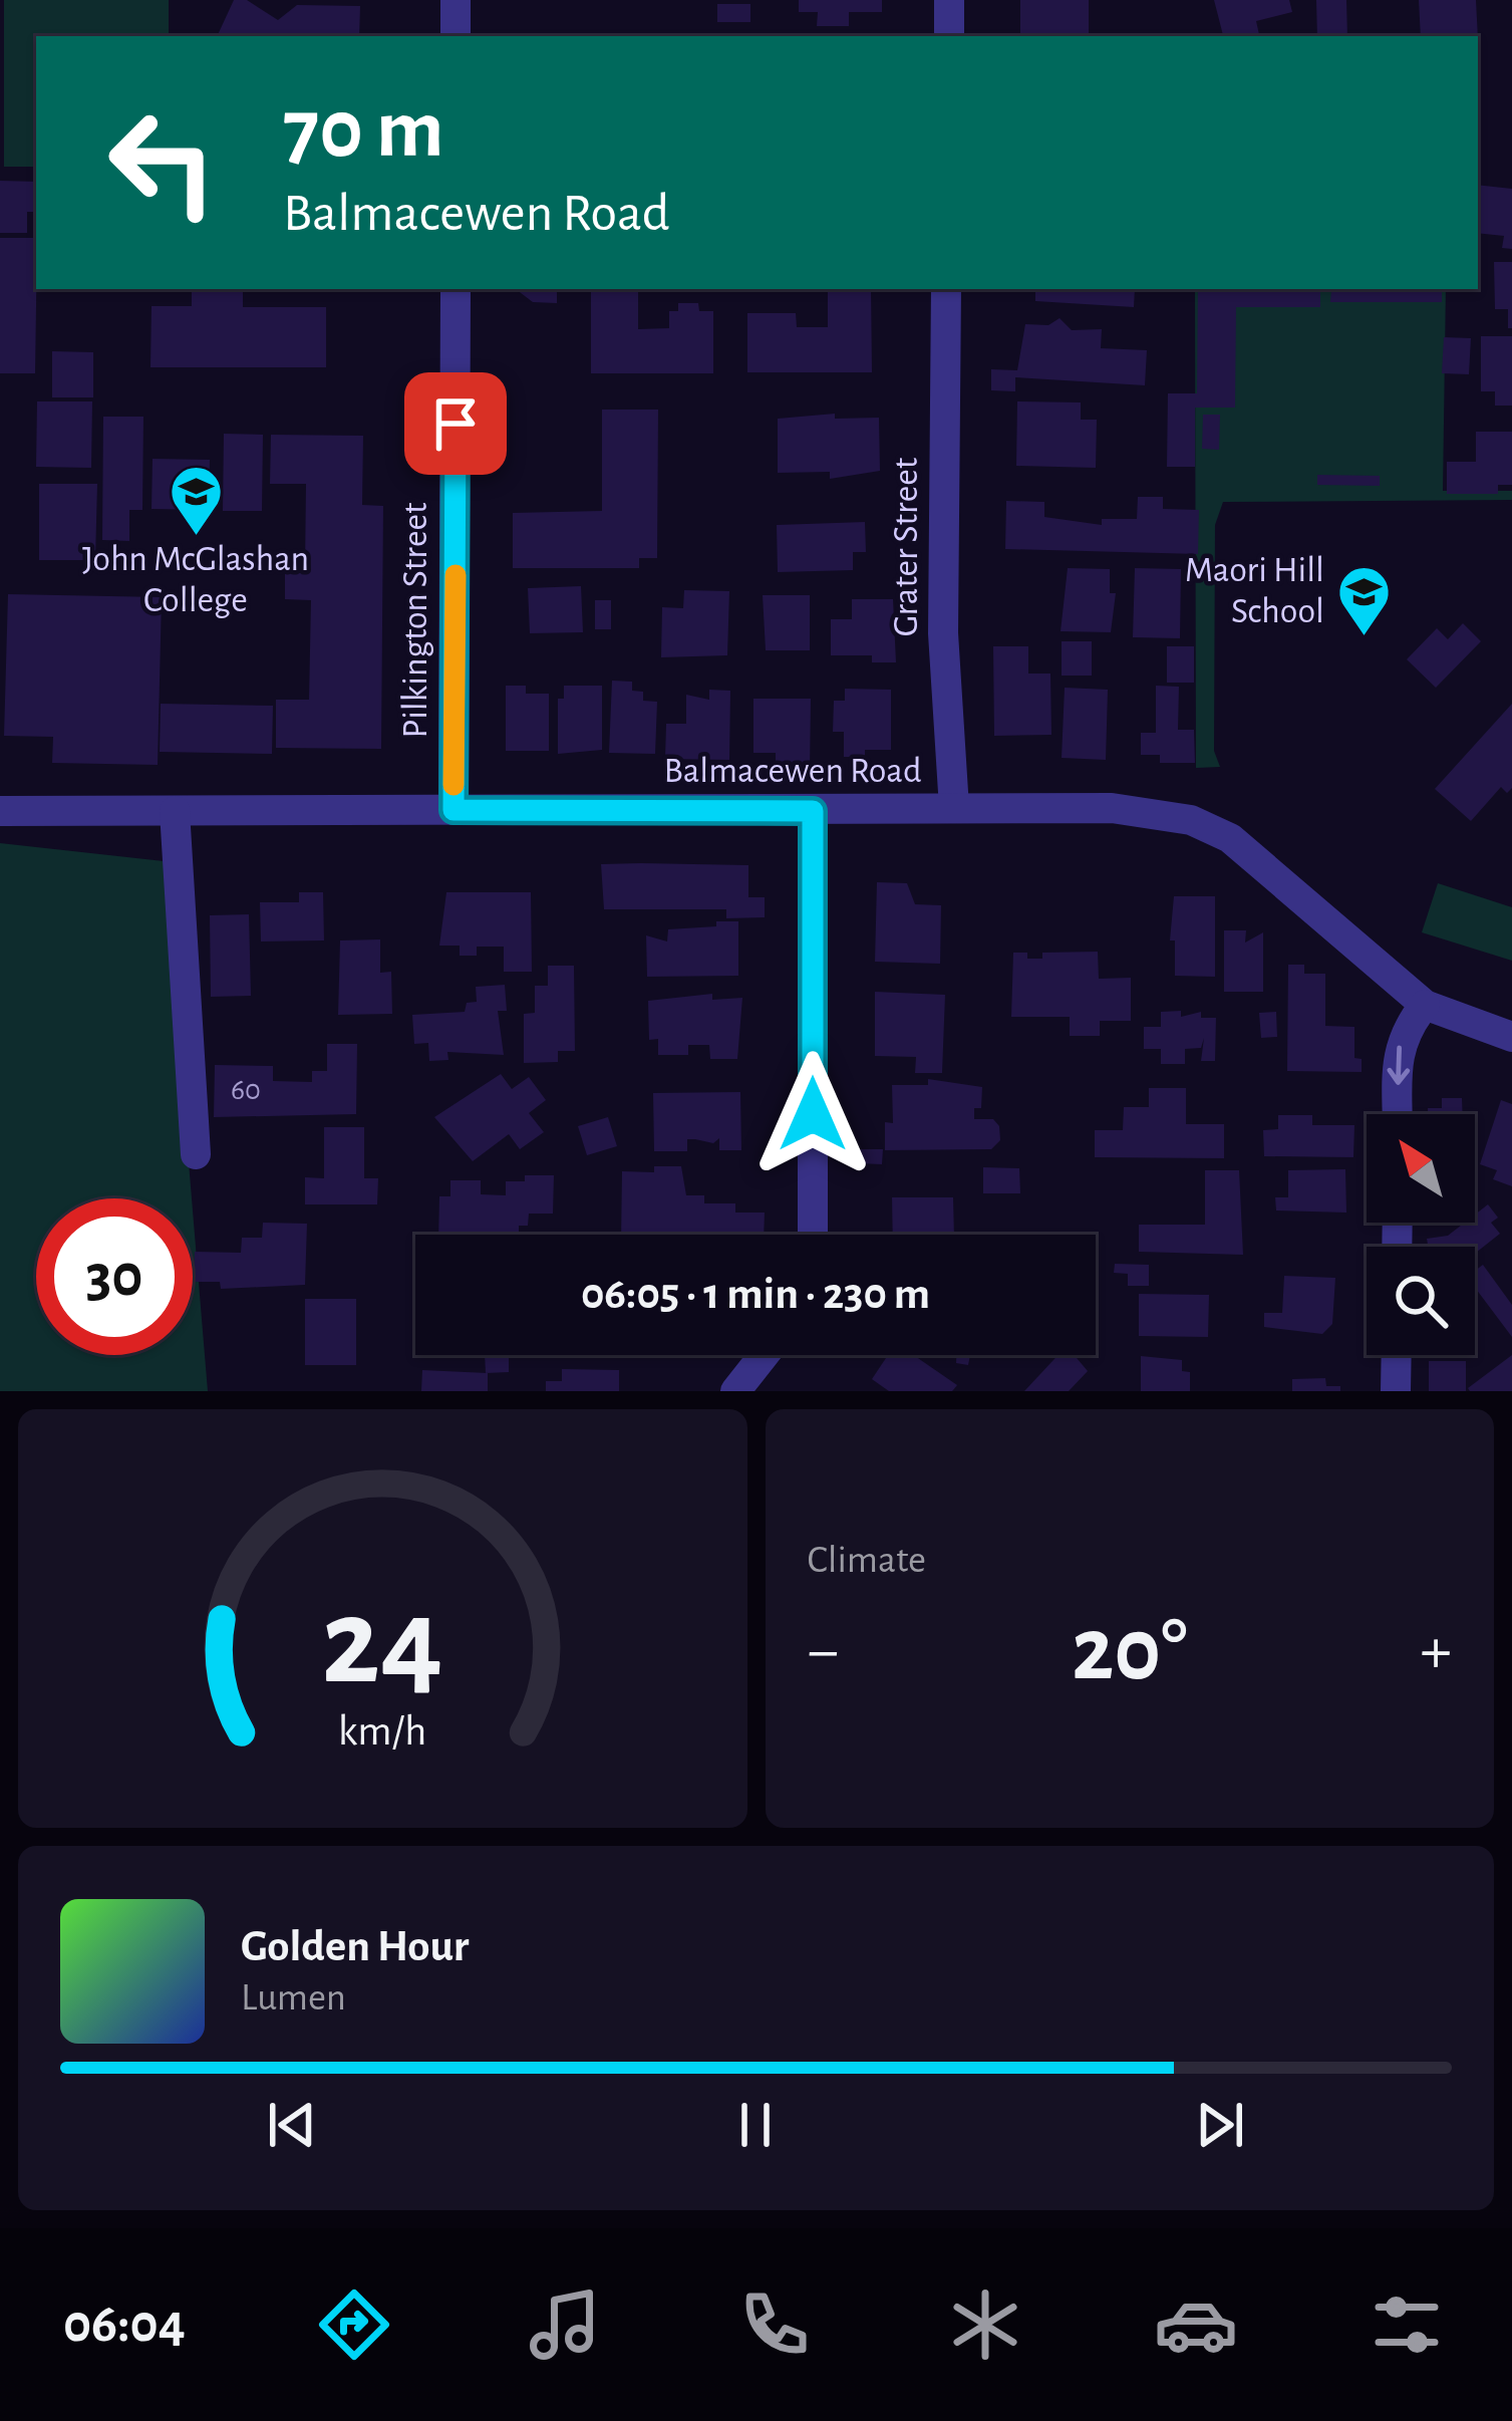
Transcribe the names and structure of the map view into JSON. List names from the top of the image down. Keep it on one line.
{"streets":{"street":["Grater Street","Pilkington Street","Balmacewen Road"]},"crossings":[["Grater Street","Balmacewen Road"],["Pilkington Street","Balmacewen Road"]],"places":{"school or university":["John McGlashan College","Maori Hill School"]},"house_numbers":["60"],"north":"top left","page":{"turn":["70 m","Balmacewen Road"],"limit":"30","trip":"06:05 · 1 min · 230 m","tile":"Climate","heat":["−","20°","+"],"song":["Golden Hour","Lumen"],"tabs":"06:04","gauge":["24","km/h"]}}
